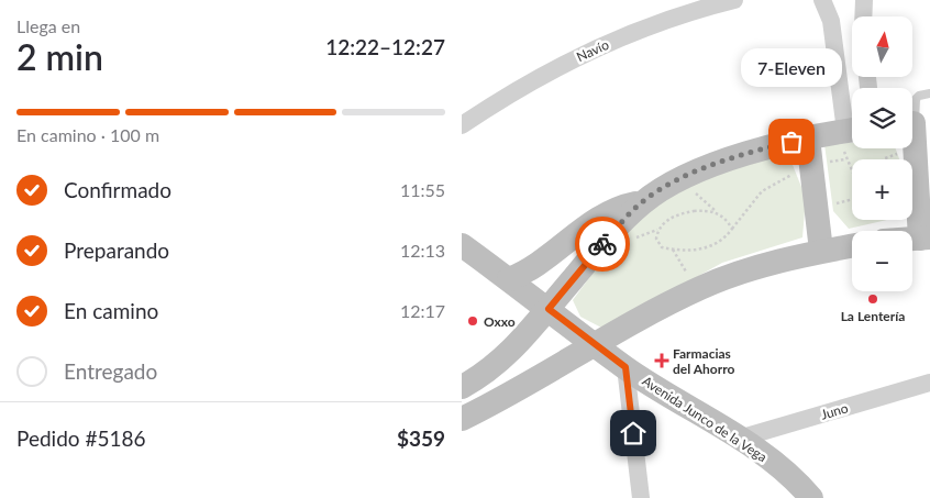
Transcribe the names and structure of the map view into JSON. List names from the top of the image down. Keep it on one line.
{"streets":{"main road":["Avenida Junco de la Vega"],"street":["Navío","Juno"]},"crossings":[["Juno","Avenida Junco de la Vega"]],"places":{"other":["7-Eleven","La Lentería","Oxxo"],"health":["Farmacias del Ahorro"]},"north":"top","page":{"heading":["2 min","Llega en","12:22–12:27"],"panel":["Pedido #5186","$359"],"map_buttons":["+","−"],"bubble":"7-Eleven","bar":"En camino · 100 m","list":[["Confirmado","11:55"],["Preparando","12:13"],["En camino","12:17"],"Entregado"]}}
